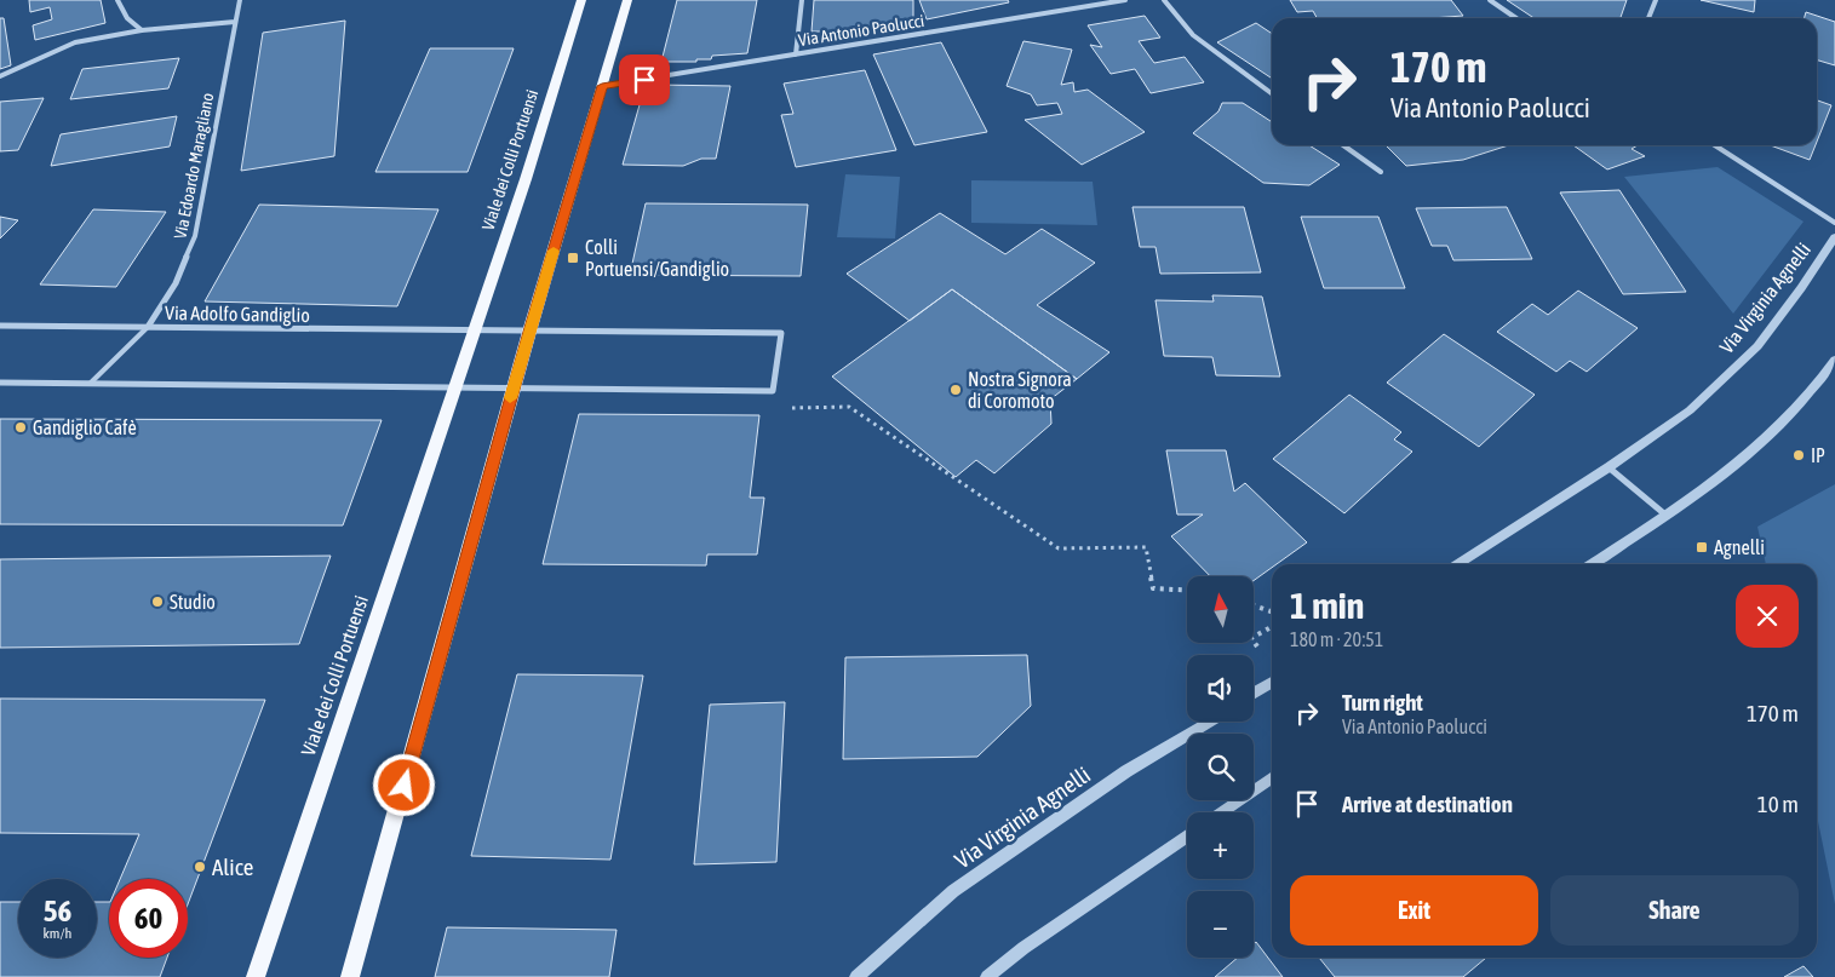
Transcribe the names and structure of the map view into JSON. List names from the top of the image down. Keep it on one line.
{"streets":{"main road":["Viale dei Colli Portuensi"],"street":["Via Antonio Paolucci","Via Edoardo Maragliano","Via Virginia Agnelli","Via Adolfo Gandiglio"]},"crossings":[["Viale dei Colli Portuensi","Via Adolfo Gandiglio"],["Via Edoardo Maragliano","Via Adolfo Gandiglio"]],"places":{"transit":["Colli Portuensi/Gandiglio","Agnelli"],"other":["Nostra Signora di Coromoto","Gandiglio Cafè","IP","Studio","Alice"]},"north":"top","page":{"turn":["170 m","Via Antonio Paolucci"],"heading":["1 min","180 m · 20:51"],"map_buttons":["+","−"],"list":[{"name":"Turn right","note":"Via Antonio Paolucci","value":"170 m"},{"name":"Arrive at destination","value":"10 m"}],"buttons":["Exit","Share"],"speed":"56 km/h","limit":"60"}}
